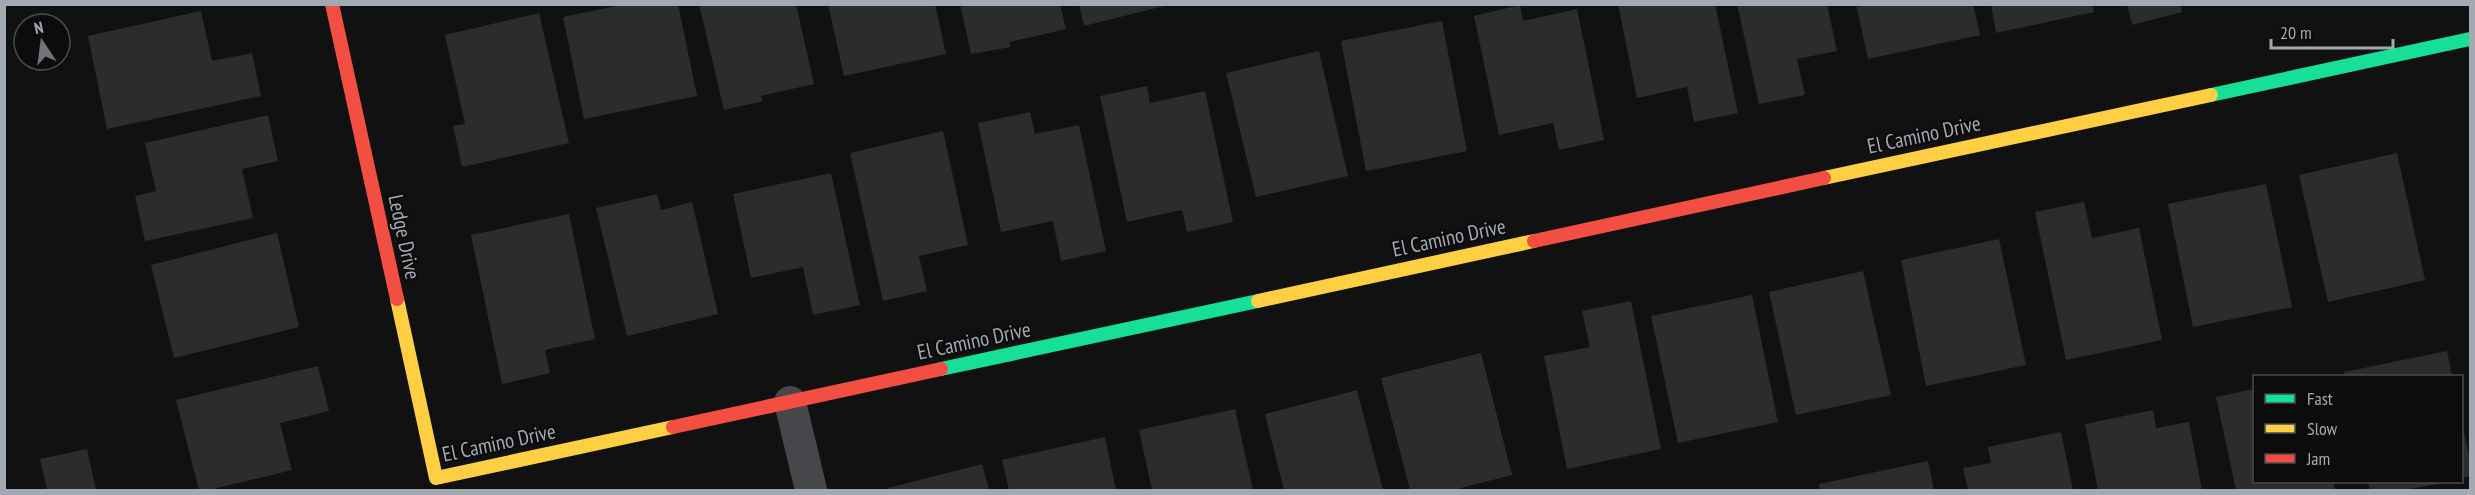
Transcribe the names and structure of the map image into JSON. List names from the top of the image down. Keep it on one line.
{"streets":{"street":["El Camino Drive","Ledge Drive"]},"crossings":[["El Camino Drive","Ledge Drive"]],"legend":["Fast","Slow","Jam"],"scale_bar":"20 m","north":"top"}
